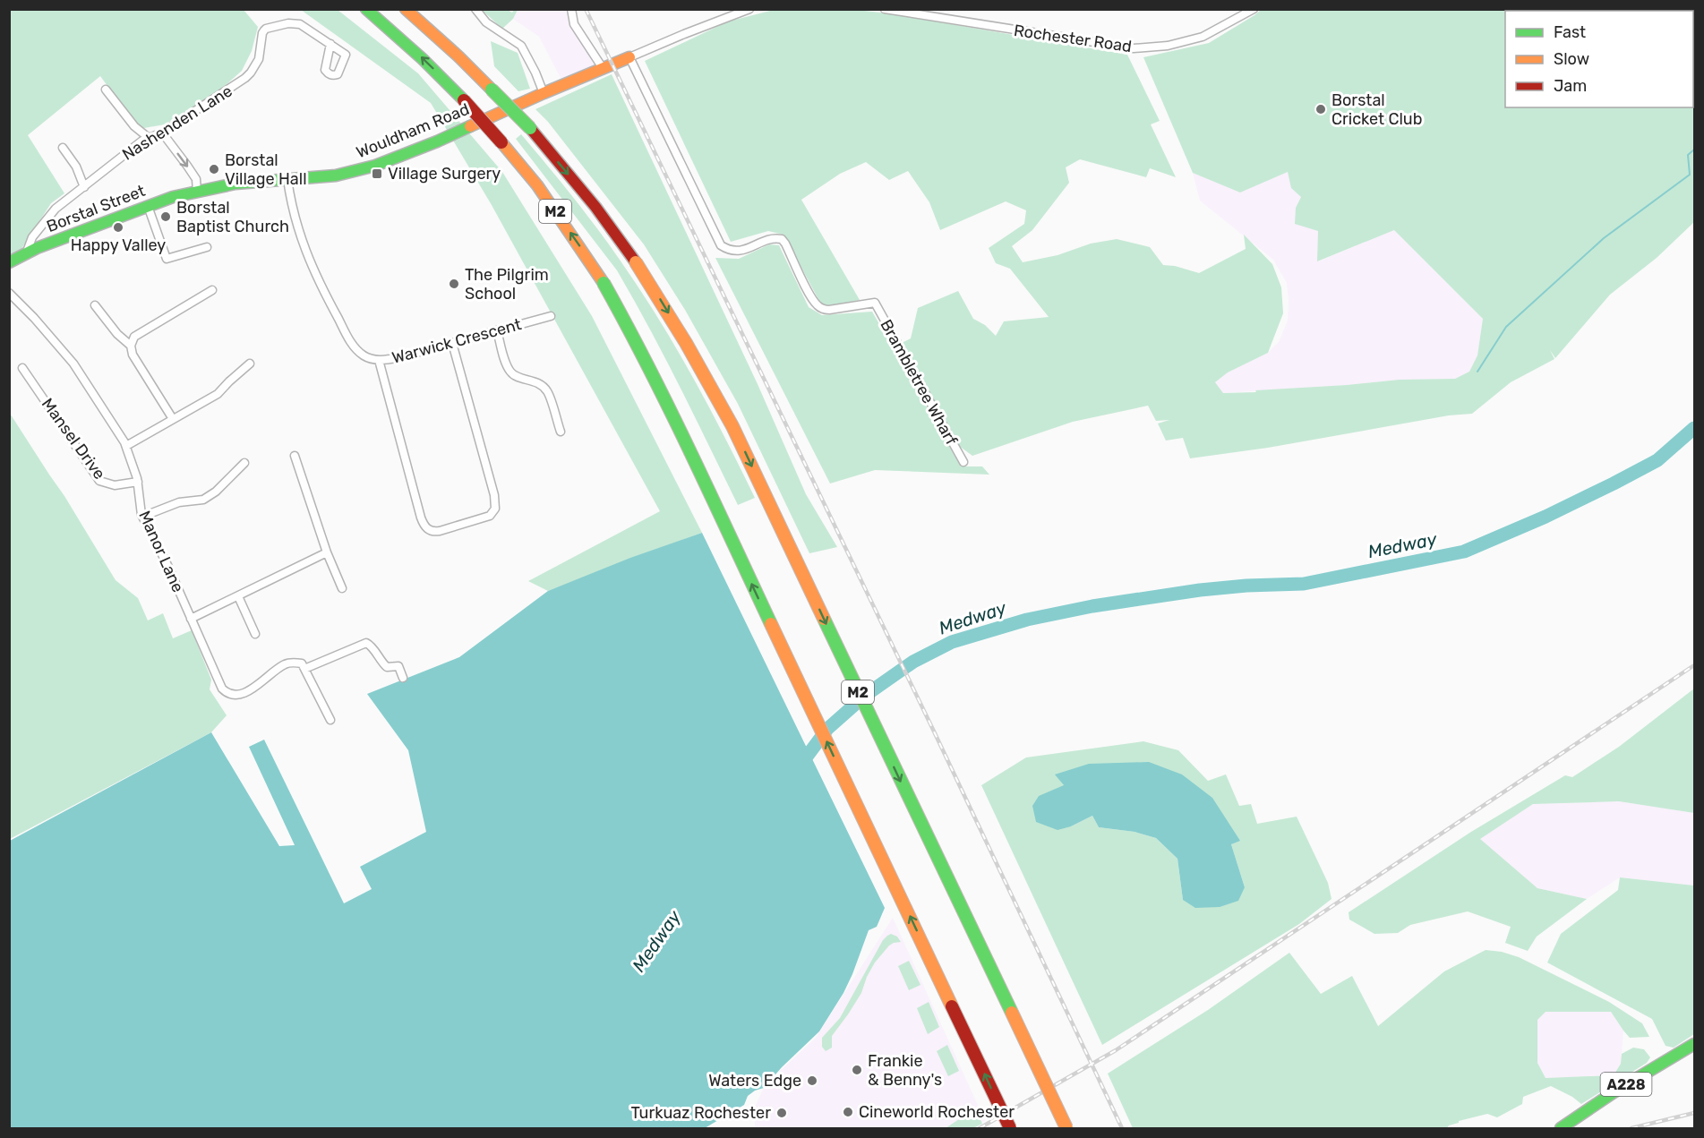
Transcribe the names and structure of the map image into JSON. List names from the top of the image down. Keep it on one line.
{"streets":{"main road":["Wouldham Road","Borstal Street","M2","A228"],"street":["Rochester Road","Nashenden Lane","Warwick Crescent","Brambletree Wharf","Mansel Drive","Manor Lane"]},"crossings":[["Nashenden Lane","Borstal Street"],["Wouldham Road","Borstal Street"],["Wouldham Road","Warwick Crescent"],["Wouldham Road","Brambletree Wharf"],["Mansel Drive","Manor Lane"]],"water":["Medway"],"places":{"other":["Borstal Cricket Club","Borstal Village Hall","Borstal Baptist Church","Happy Valley","The Pilgrim School","Frankie & Benny's","Waters Edge","Cineworld Rochester","Turkuaz Rochester"],"transit":["Village Surgery"]},"legend":["Fast","Slow","Jam"]}
